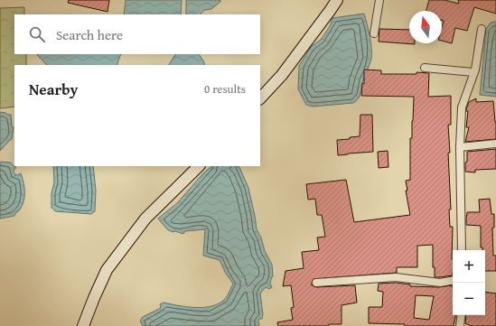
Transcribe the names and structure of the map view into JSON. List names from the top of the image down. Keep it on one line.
{"north":"top","page":{"search":"Search here","heading":["Nearby","0 results"],"map_buttons":["+","−"]}}
